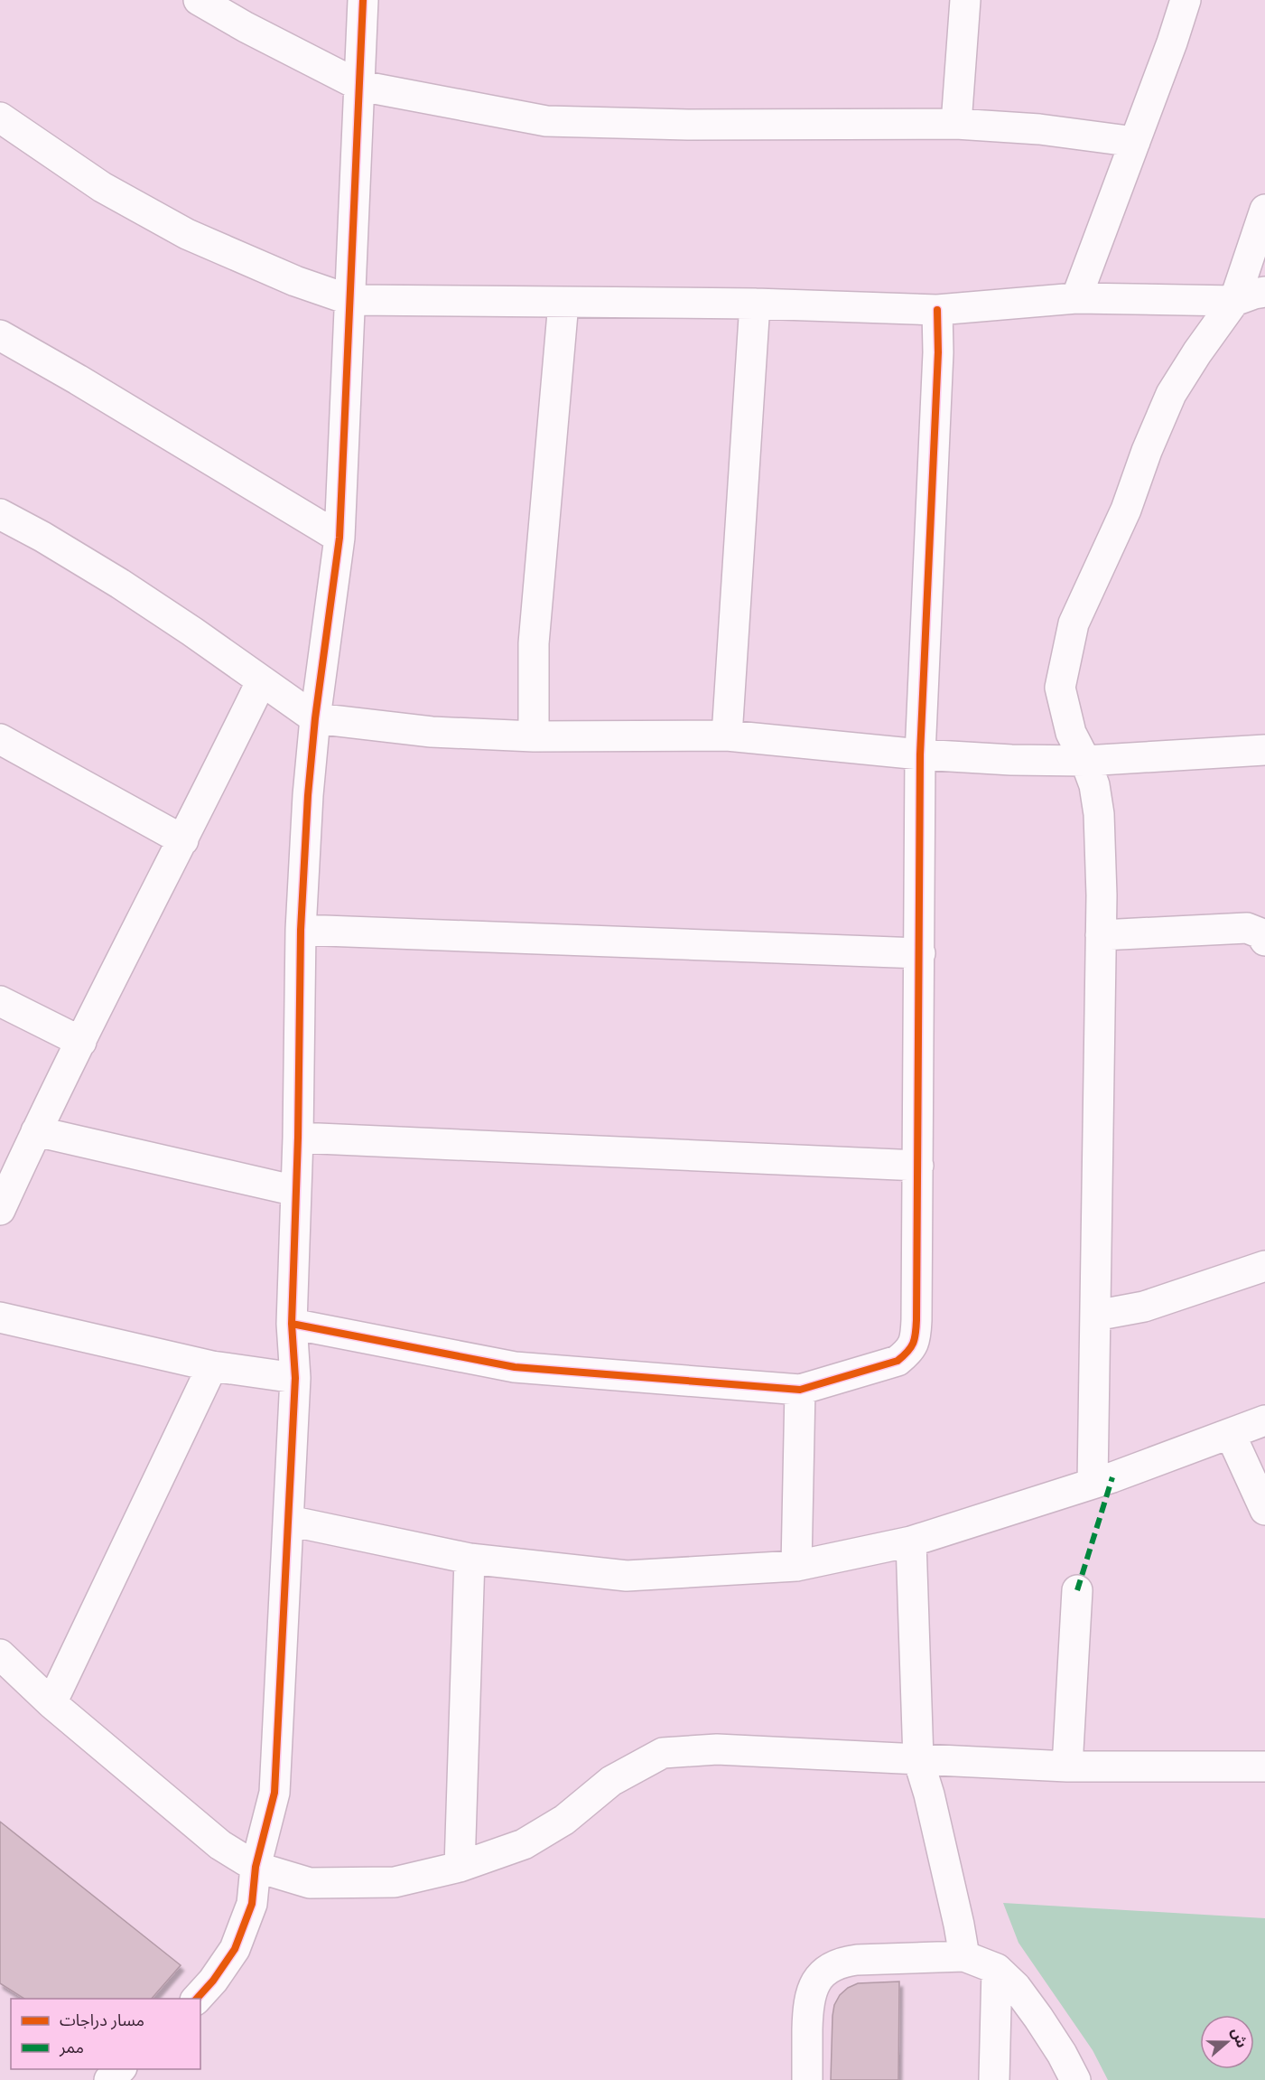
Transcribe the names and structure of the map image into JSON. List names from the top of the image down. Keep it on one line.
{"legend":["مسار دراجات","ممر"],"north":"right"}
